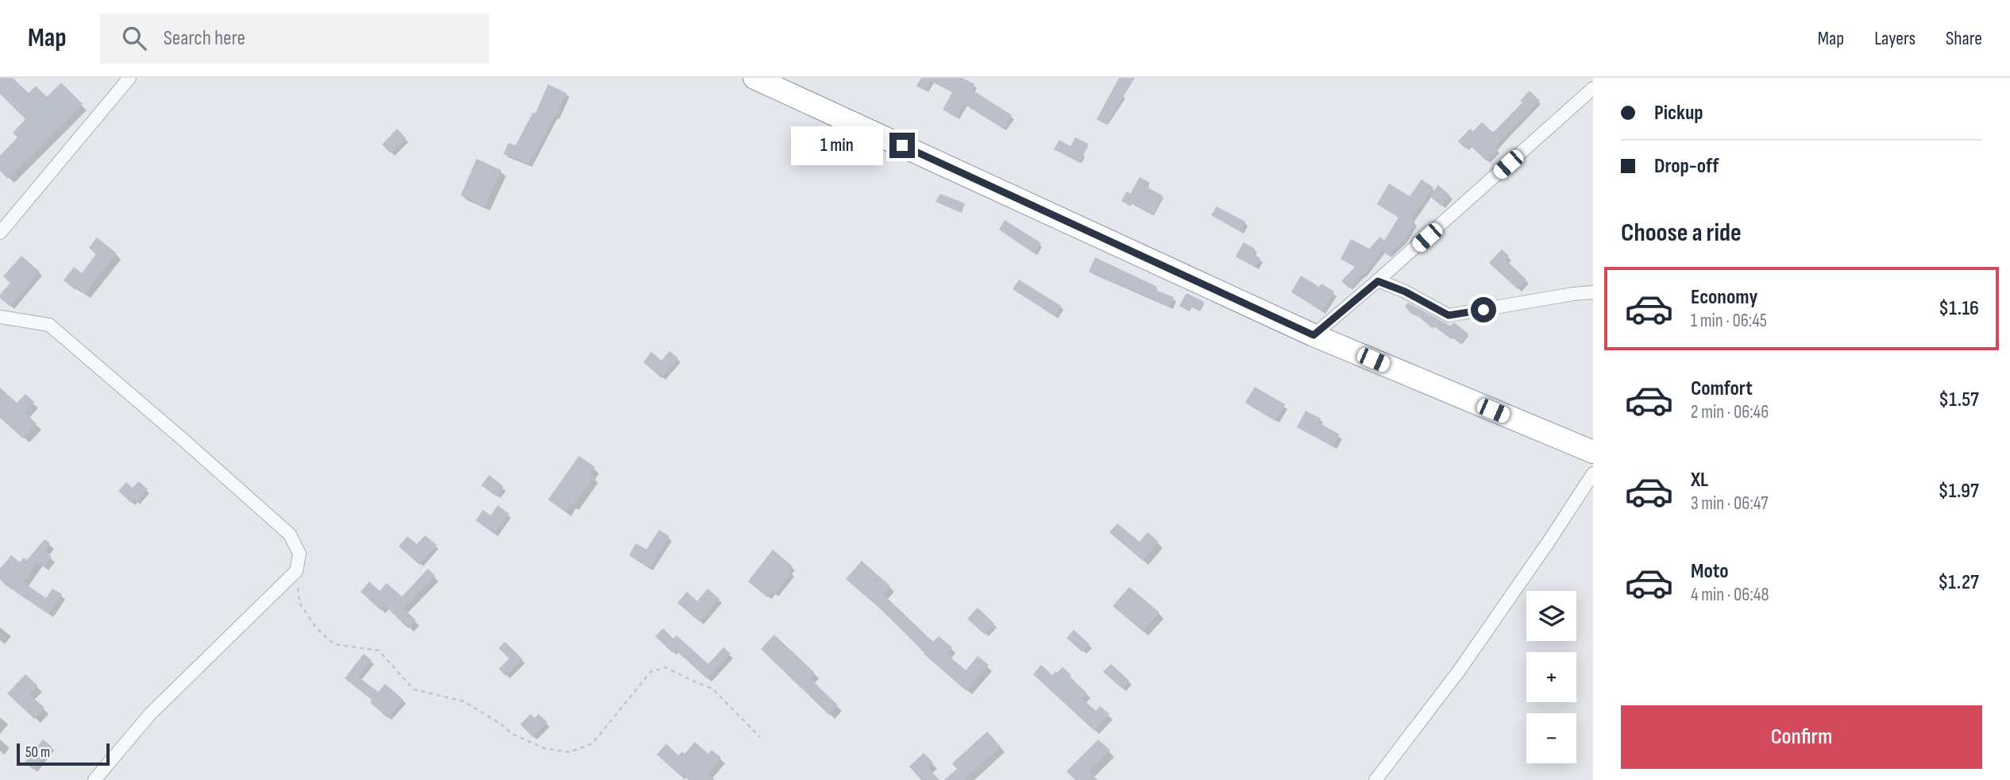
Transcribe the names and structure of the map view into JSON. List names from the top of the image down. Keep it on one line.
{"scale_bar":"50 m","page":{"header":"Map","search":"Search here","nav":["Map","Layers","Share"],"banner":["Pickup","Drop-off"],"bubble":"1 min","heading":"Choose a ride","list":[{"name":"Economy","note":"1 min · 06:45","value":"$1.16"},{"name":"Comfort","note":"2 min · 06:46","value":"$1.57"},{"name":"XL","note":"3 min · 06:47","value":"$1.97"},{"name":"Moto","note":"4 min · 06:48","value":"$1.27"}],"map_buttons":["+","−"],"buttons":"Confirm","scale":"50 m"}}
